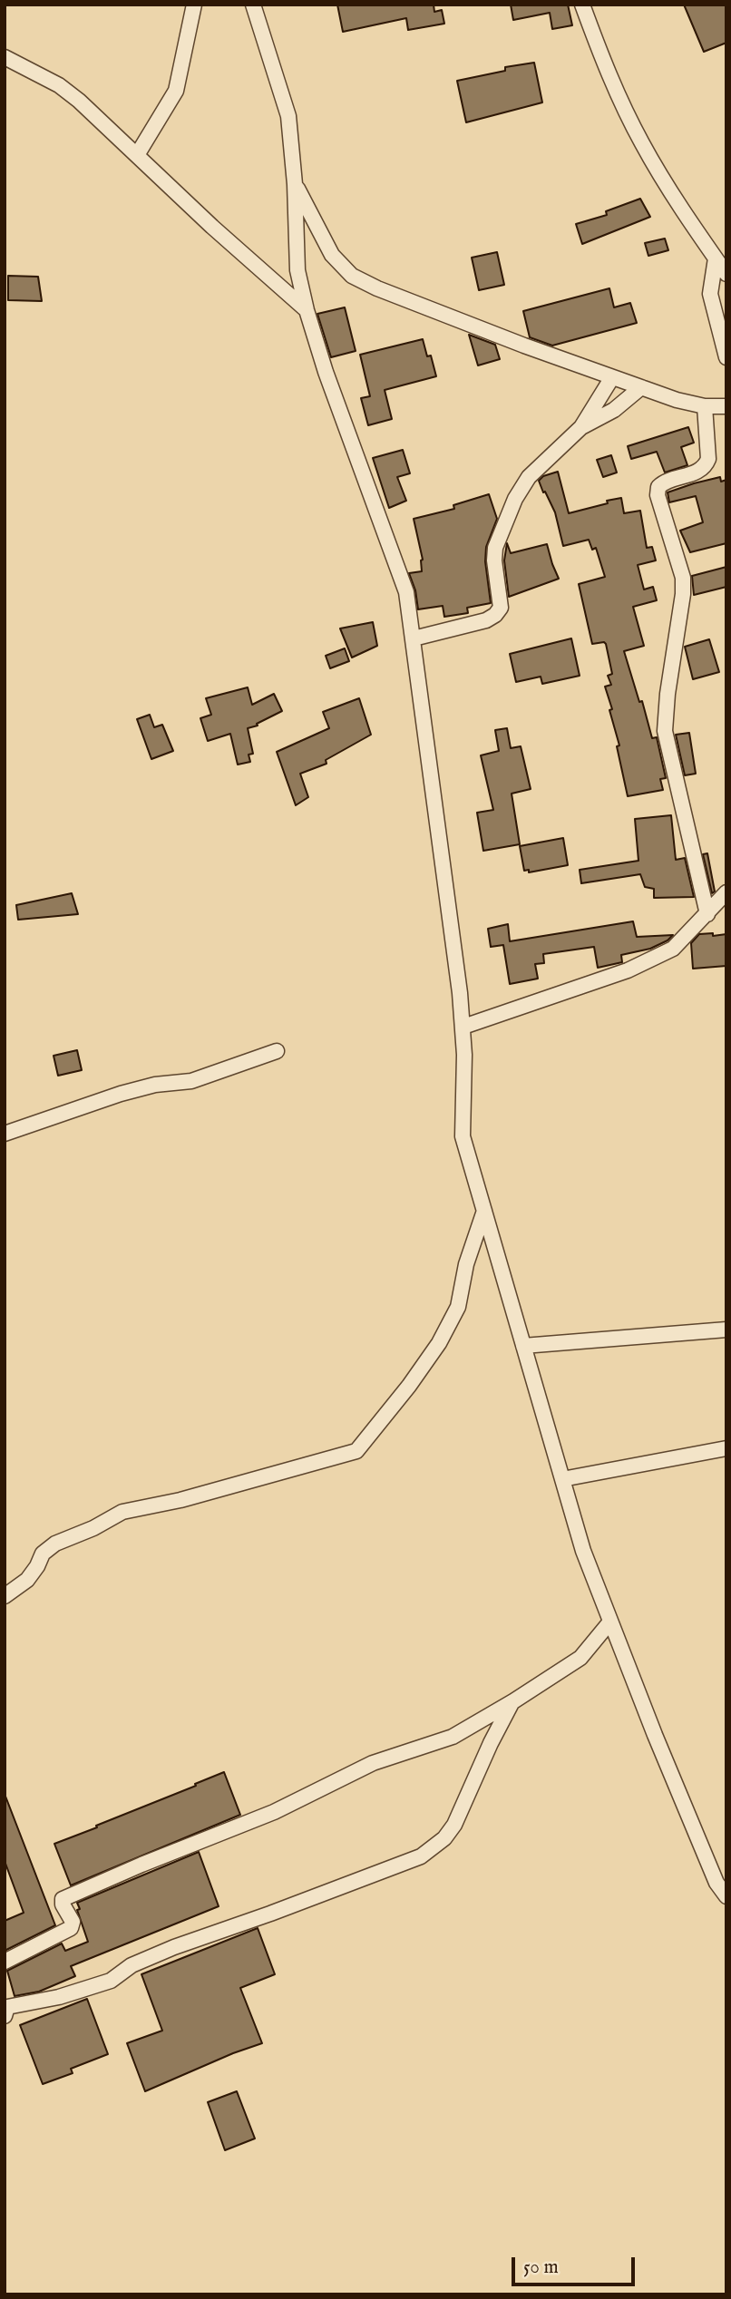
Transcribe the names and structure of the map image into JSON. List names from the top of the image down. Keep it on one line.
{"scale_bar":"50 m"}
